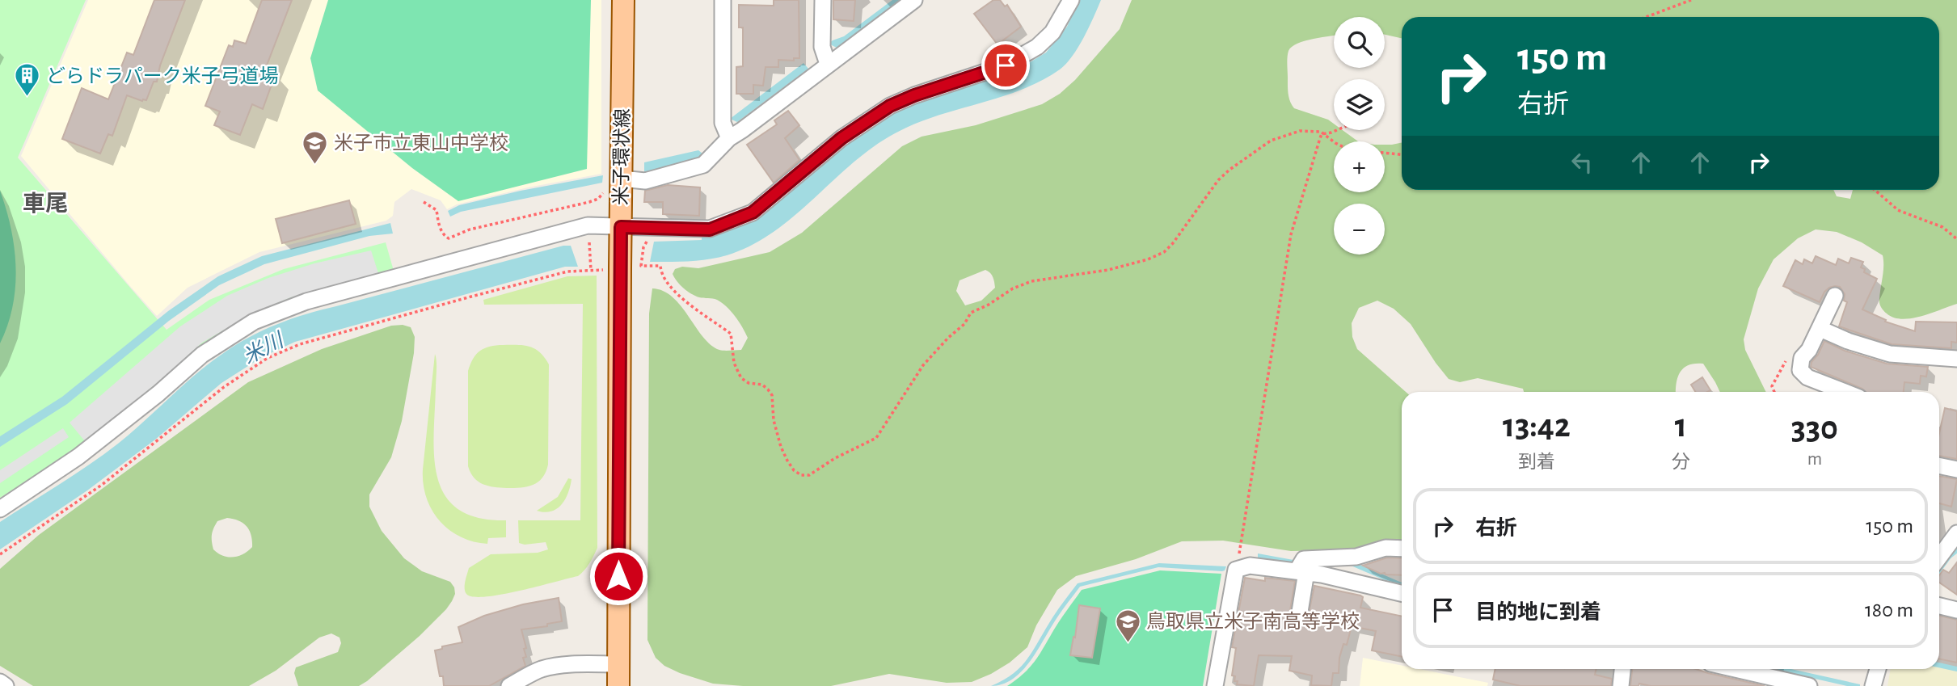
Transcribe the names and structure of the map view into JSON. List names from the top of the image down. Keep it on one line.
{"streets":{"main road":["米子環状線"]},"districts":["車尾"],"water":["米川"],"places":{"building":["どらドラパーク米子弓道場"],"school or university":["米子市立東山中学校","鳥取県立米子南高等学校"]},"page":{"map_buttons":["+","−"],"turn":["150 m","右折"],"eta":["13:42","到着","1","分","330","m"],"list":[{"name":"右折","value":"150 m"},{"name":"目的地に到着","value":"180 m"}]}}
